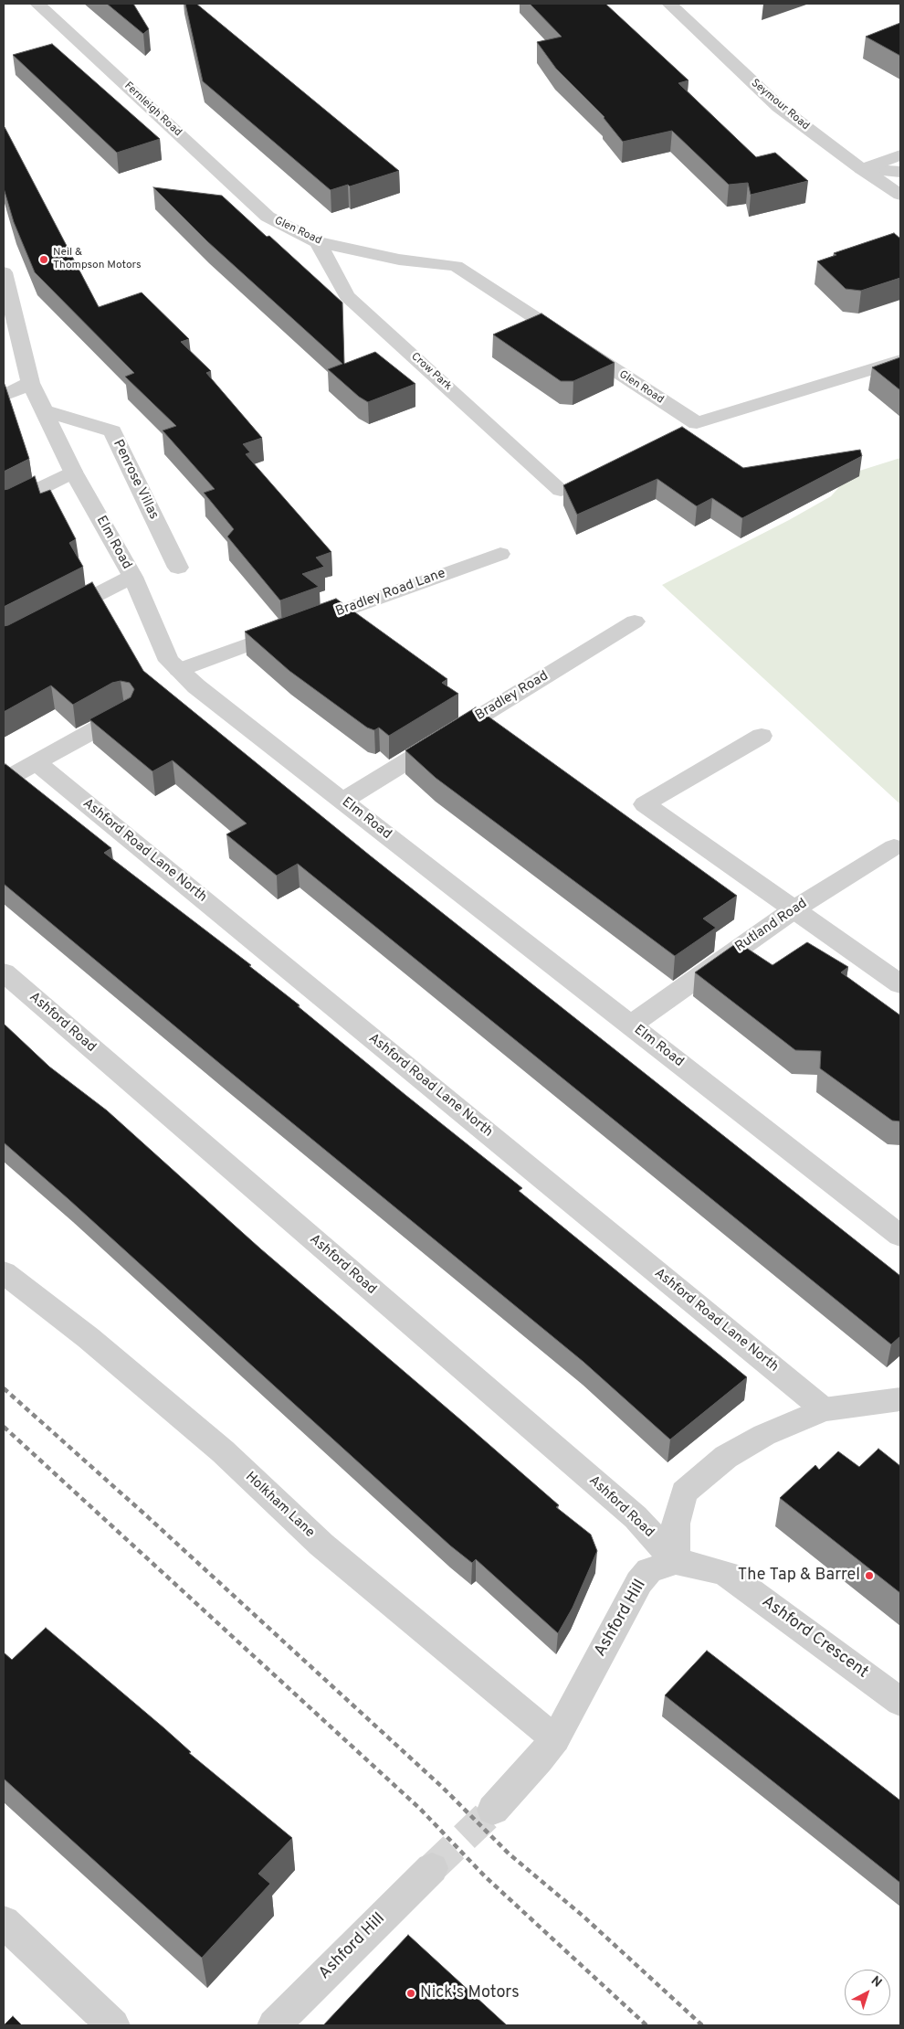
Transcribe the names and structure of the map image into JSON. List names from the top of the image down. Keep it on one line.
{"streets":{"street":["Seymour Road","Fernleigh Road","Glen Road","Crow Park","Penrose Villas","Elm Road","Bradley Road Lane","Bradley Road","Ashford Road Lane North","Rutland Road","Ashford Road","Holkham Lane","Ashford Hill","Ashford Crescent"]},"crossings":[["Fernleigh Road","Glen Road"],["Glen Road","Crow Park"],["Penrose Villas","Elm Road"],["Elm Road","Bradley Road Lane"],["Elm Road","Bradley Road"],["Elm Road","Rutland Road"],["Ashford Road","Ashford Hill"],["Ashford Road","Ashford Crescent"],["Holkham Lane","Ashford Hill"],["Ashford Hill","Ashford Crescent"]],"places":["Neil & Thompson Motors","The Tap & Barrel","Nick's Motors"],"north":"top right"}
